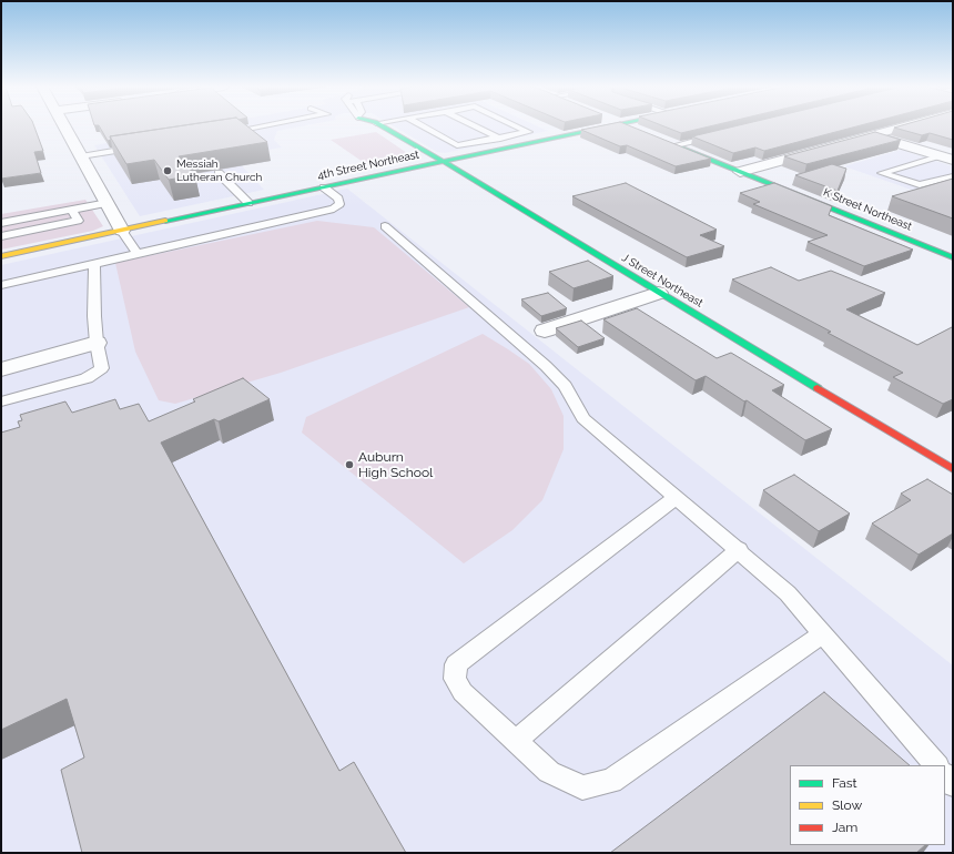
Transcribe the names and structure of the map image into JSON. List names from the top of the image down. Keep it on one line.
{"streets":{"street":["4th Street Northeast","K Street Northeast","J Street Northeast"]},"crossings":[["4th Street Northeast","J Street Northeast"]],"places":["Messiah Lutheran Church","Auburn High School"],"legend":["Fast","Slow","Jam"]}
